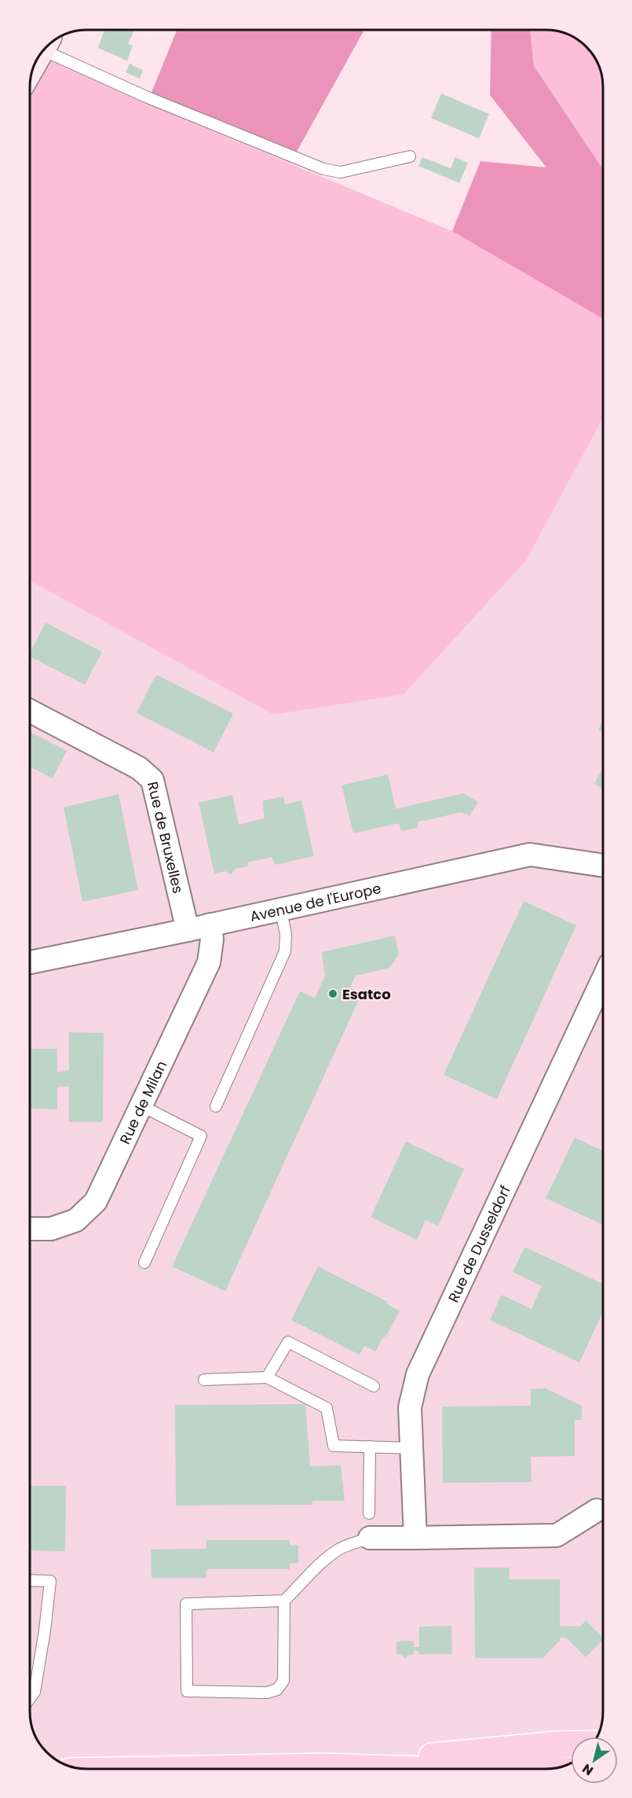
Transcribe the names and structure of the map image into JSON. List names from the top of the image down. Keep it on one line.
{"streets":{"street":["Rue de Bruxelles","Avenue de l'Europe","Rue de Milan","Rue de Dusseldorf"]},"crossings":[["Rue de Bruxelles","Avenue de l'Europe"],["Avenue de l'Europe","Rue de Milan"]],"places":["Esatco"],"north":"bottom left"}
